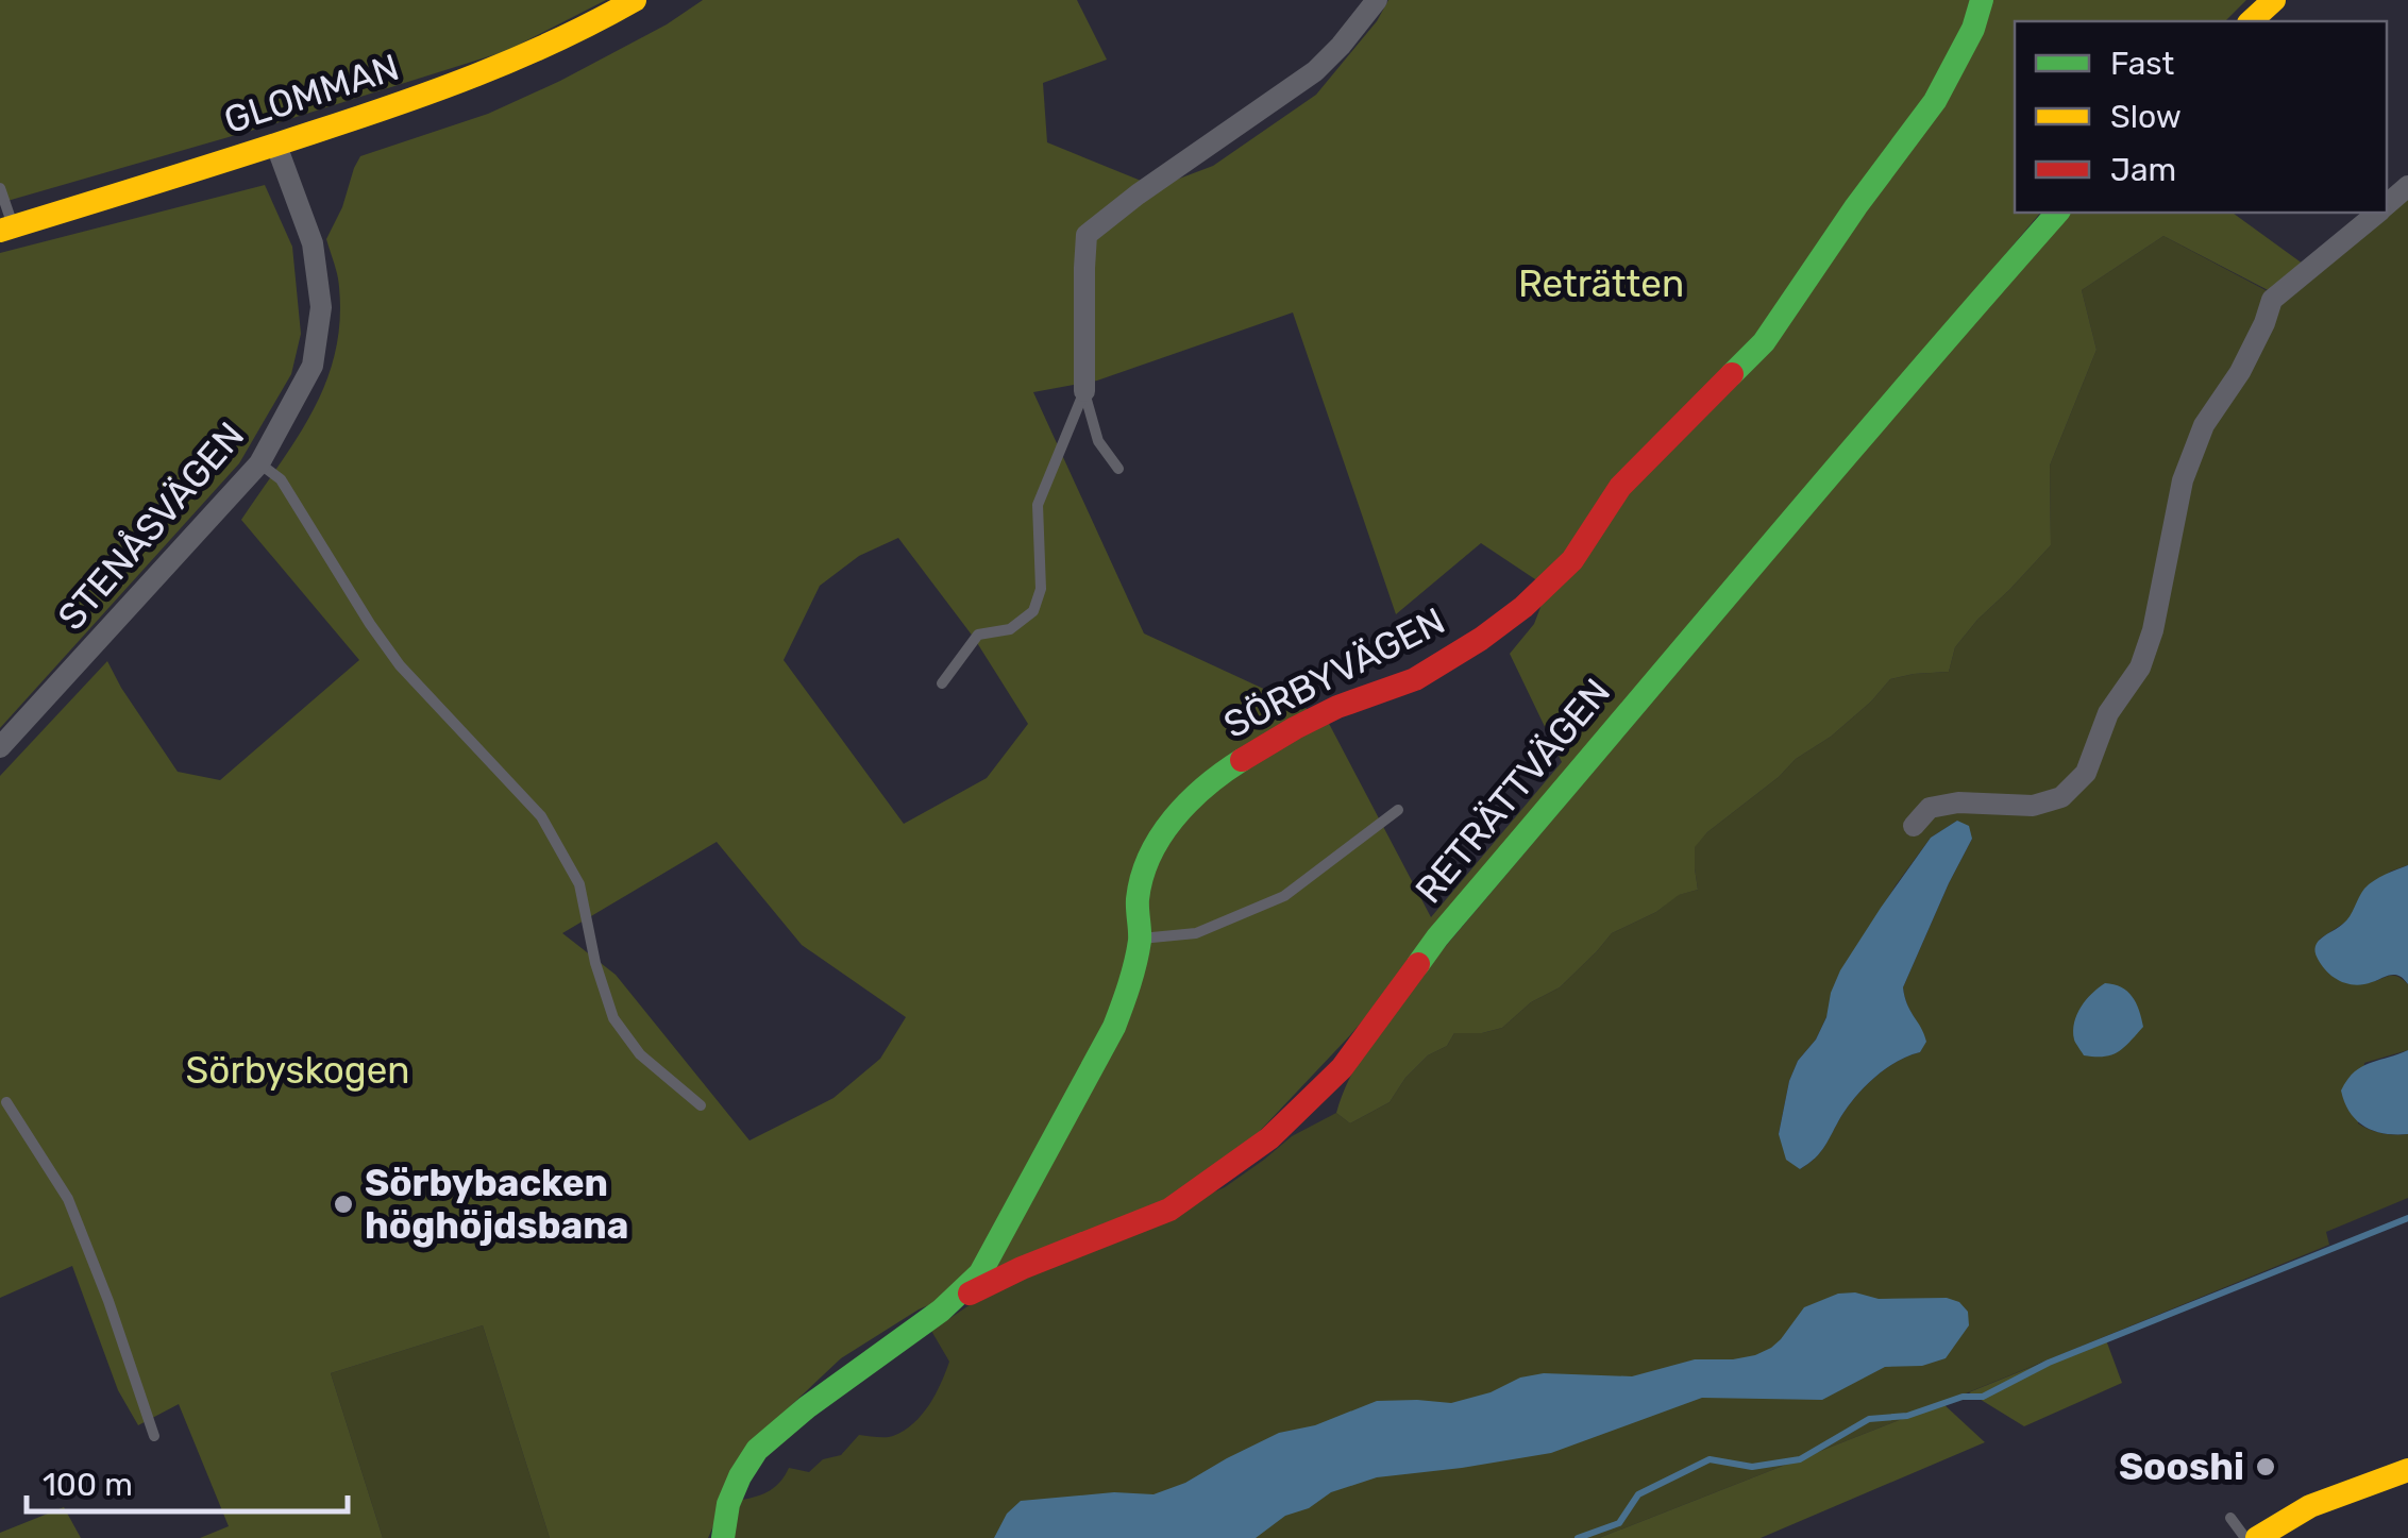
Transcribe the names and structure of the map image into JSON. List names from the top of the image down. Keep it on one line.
{"streets":{"street":["GLOMMAN","STENÅSVÄGEN","SÖRBYVÄGEN","RETRÄTTVÄGEN"]},"crossings":[["GLOMMAN","STENÅSVÄGEN"],["SÖRBYVÄGEN","RETRÄTTVÄGEN"]],"parks":["Reträtten","Sörbyskogen"],"places":["Sörbybacken höghöjdsbana","Sooshi"],"legend":["Fast","Slow","Jam"],"scale_bar":"100 m"}
